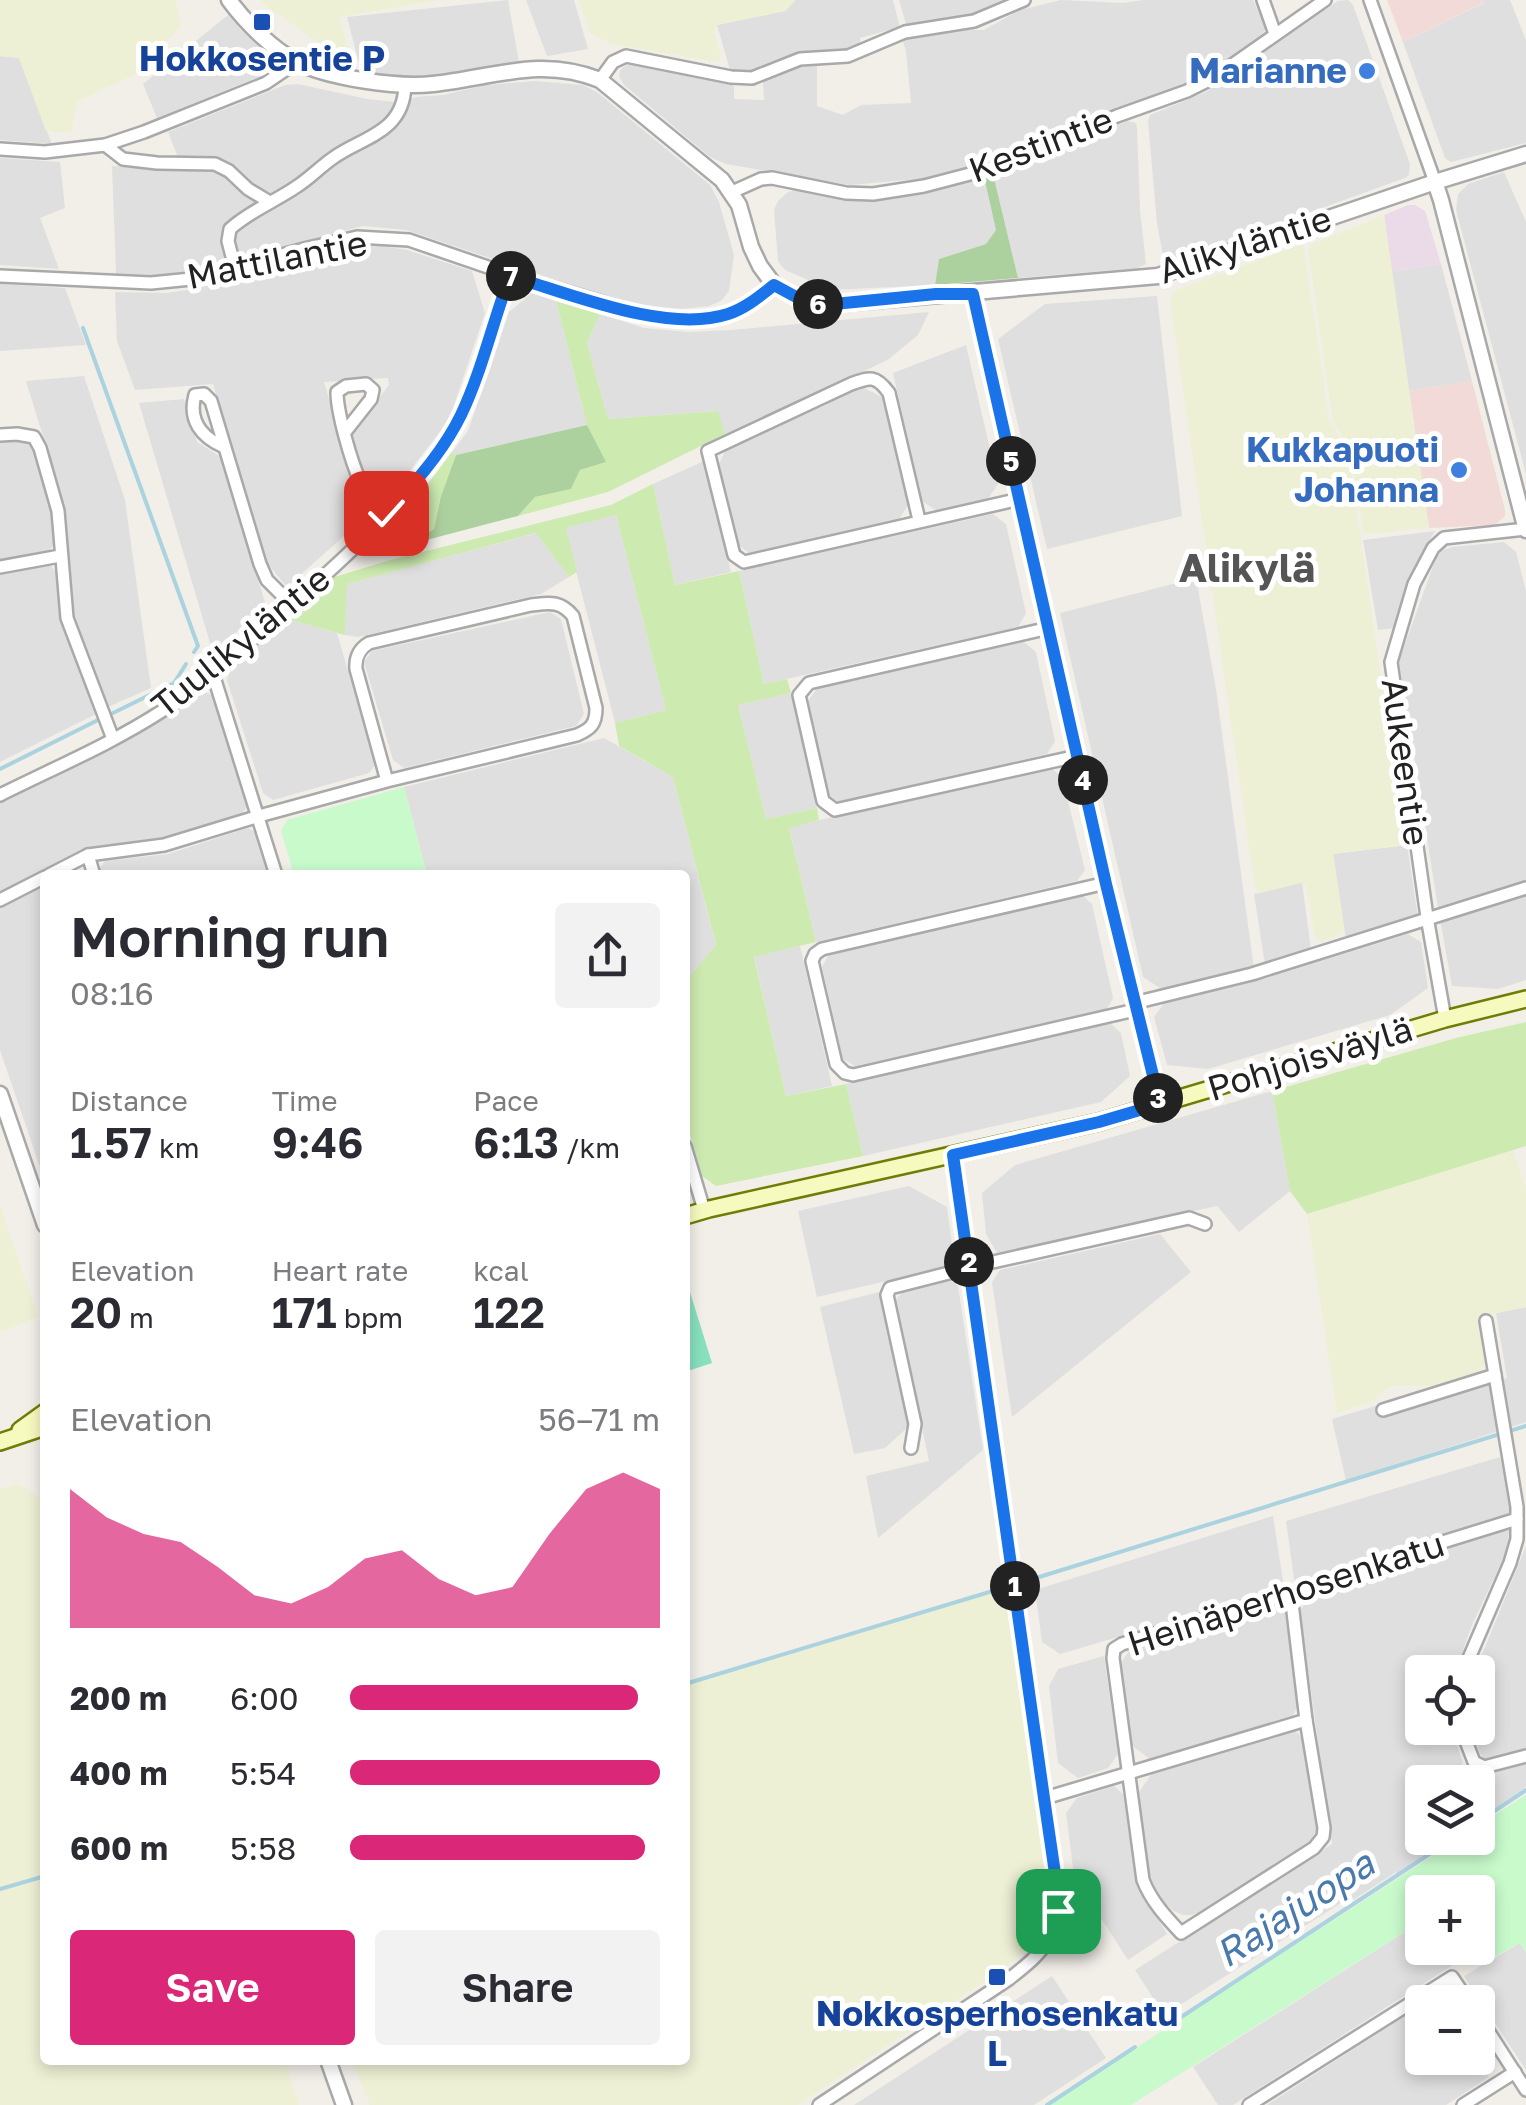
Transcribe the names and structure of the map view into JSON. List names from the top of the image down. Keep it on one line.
{"streets":{"main road":["Pohjoisväylä"],"street":["Kestintie","Alikyläntie","Mattilantie","Tuulikyläntie","Aukeentie","Heinäperhosenkatu"]},"crossings":[["Alikyläntie","Mattilantie"],["Mattilantie","Tuulikyläntie"],["Aukeentie","Pohjoisväylä"]],"districts":["Alikylä"],"water":["Rajajuopa"],"places":{"transit":["Hokkosentie P","Nokkosperhosenkatu L"],"other":["Marianne","Kukkapuoti Johanna"]},"page":{"pins":["7","6","5","4","3","2","1"],"heading":["Morning run","08:16"],"stats":[["Distance","1.57 km"],["Time","9:46"],["Pace","6:13 /km"],["Elevation","20 m"],["Heart rate","171 bpm"],["kcal","122"]],"chart":["Elevation","56–71 m"],"map_buttons":["+","−"],"list":[{"name":"200 m","note":"6:00"},{"name":"400 m","note":"5:54"},{"name":"600 m","note":"5:58"}],"buttons":["Save","Share"]}}
